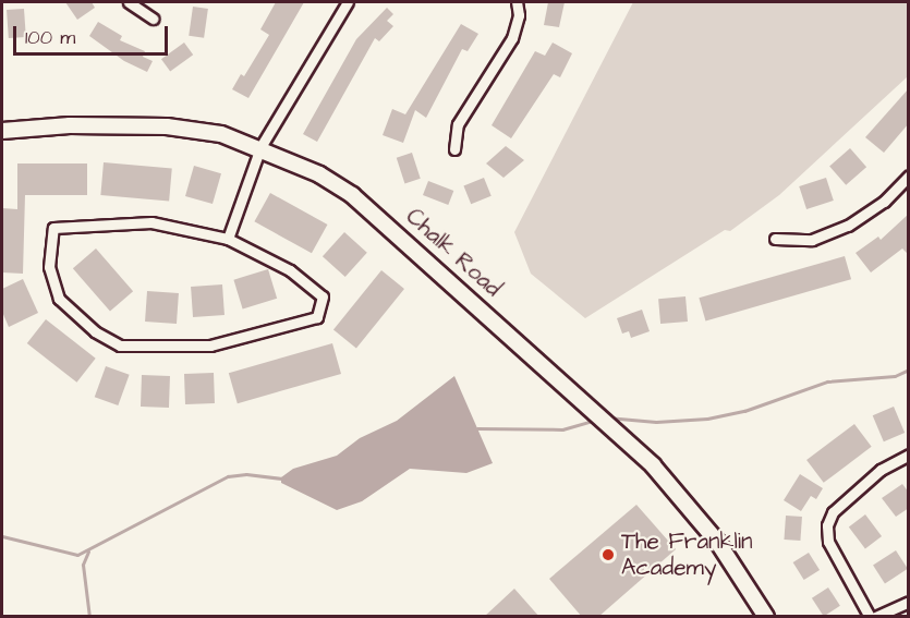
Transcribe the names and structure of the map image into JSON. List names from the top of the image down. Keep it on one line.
{"streets":{"street":["Chalk Road"]},"places":["The Franklin Academy"],"scale_bar":"100 m"}
